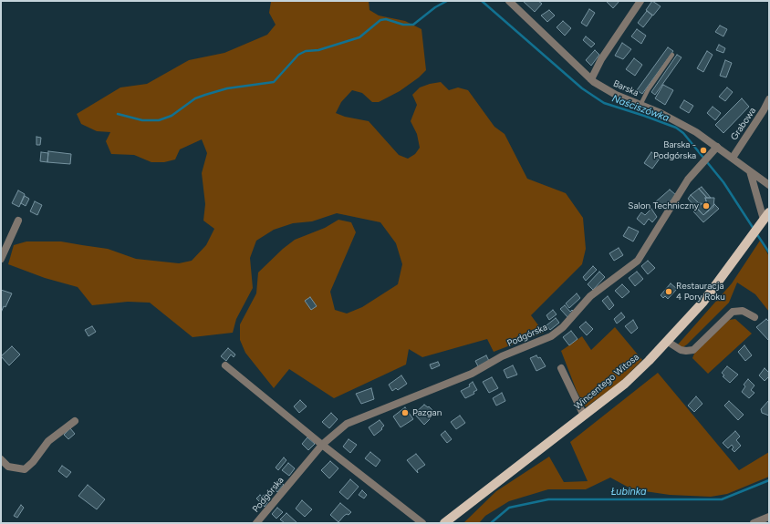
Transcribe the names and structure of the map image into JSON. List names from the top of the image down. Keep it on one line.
{"streets":{"main road":["Wincentego Witosa"],"street":["Barska","Grabowa","Podgórska"]},"crossings":[["Barska","Grabowa"],["Barska","Podgórska"]],"water":["Naściszówka","Łubinka"],"places":["Barska - Podgórska","Salon Techniczny","Restauracja 4 Pory Roku","Pazgan"]}
